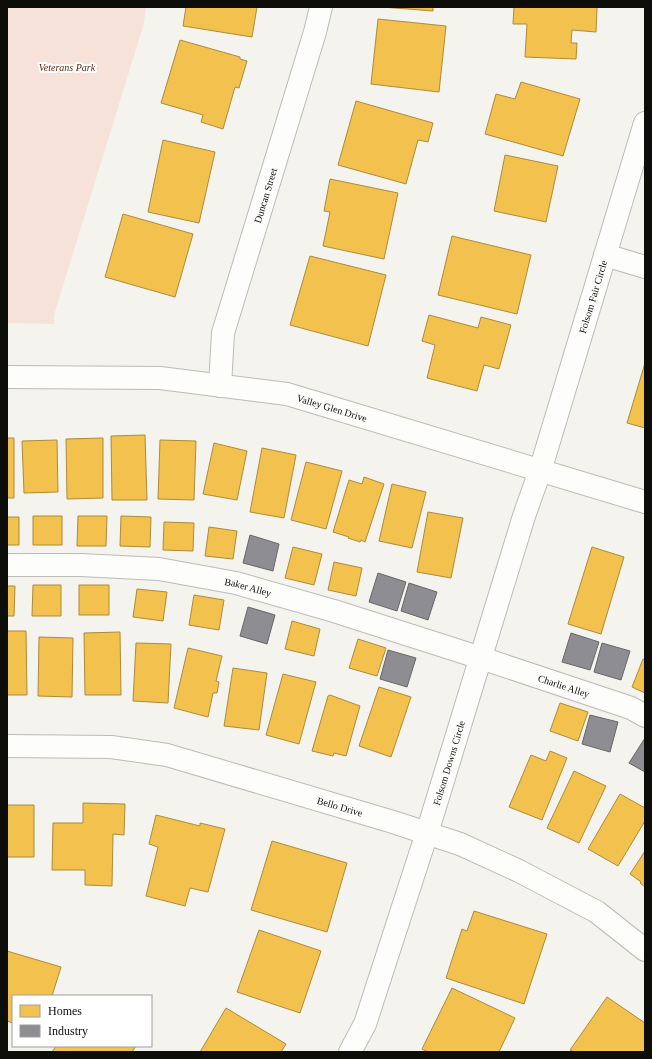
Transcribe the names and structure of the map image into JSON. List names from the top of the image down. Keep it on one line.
{"streets":{"street":["Duncan Street","Folsom Fair Circle","Valley Glen Drive","Baker Alley","Charlie Alley","Folsom Downs Circle","Bello Drive"]},"crossings":[["Duncan Street","Valley Glen Drive"],["Folsom Fair Circle","Valley Glen Drive"],["Folsom Fair Circle","Folsom Downs Circle"],["Valley Glen Drive","Folsom Downs Circle"],["Baker Alley","Charlie Alley"],["Baker Alley","Folsom Downs Circle"],["Charlie Alley","Folsom Downs Circle"],["Folsom Downs Circle","Bello Drive"]],"parks":["Veterans Park"],"legend":["Homes","Industry"]}
